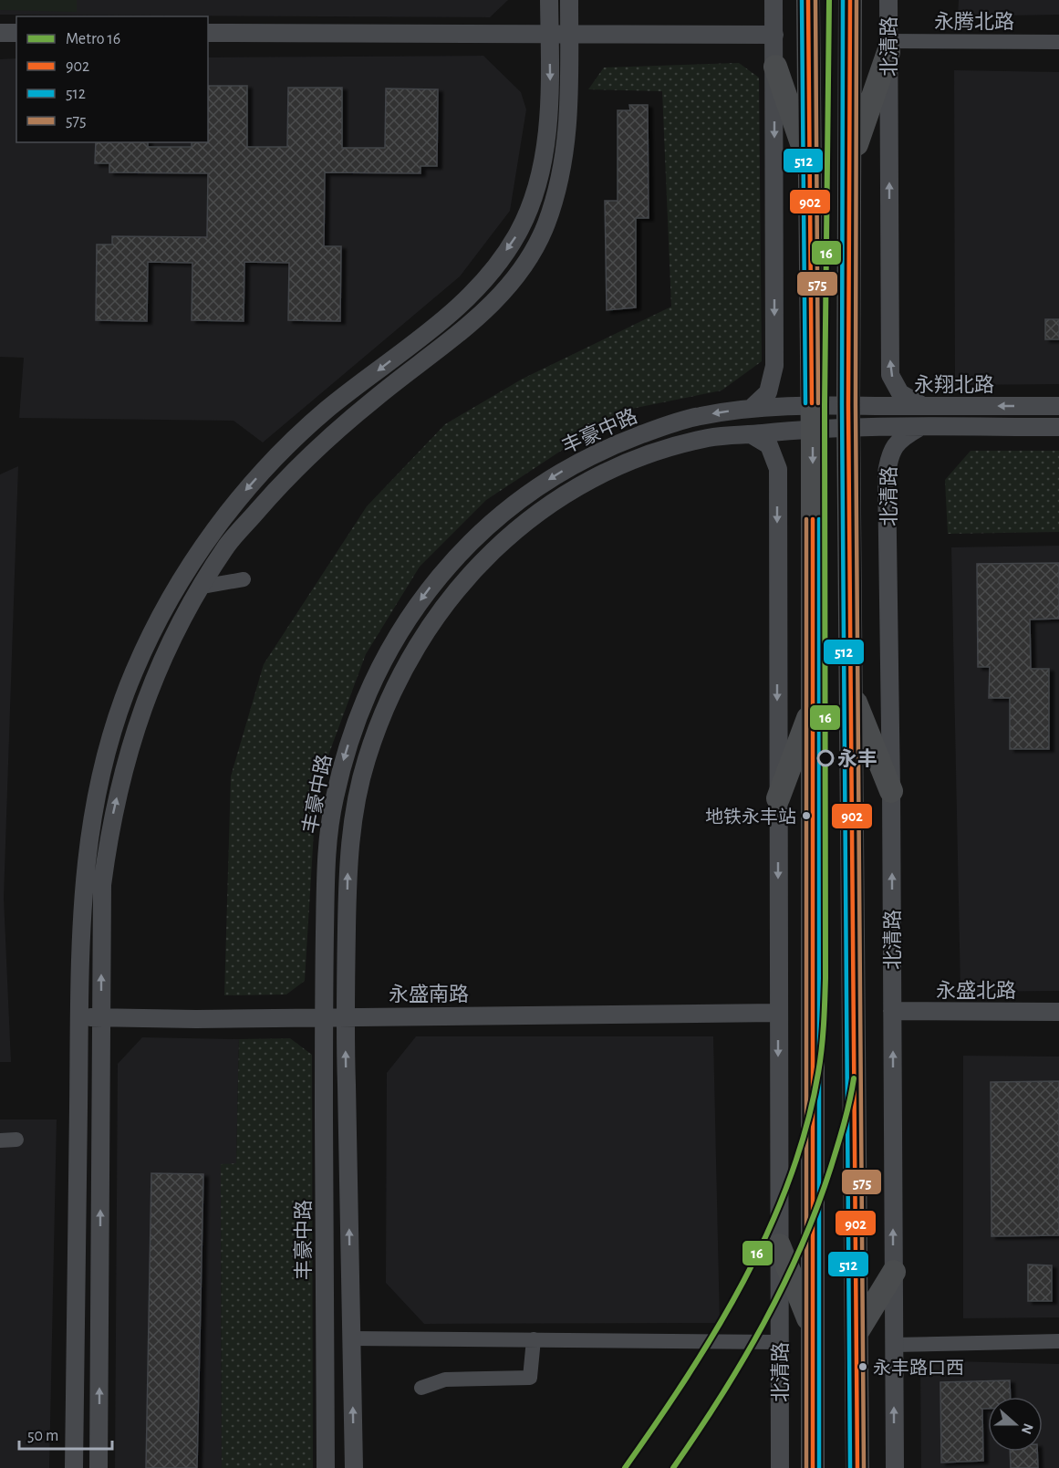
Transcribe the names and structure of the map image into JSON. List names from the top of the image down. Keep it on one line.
{"streets":{"main road":["北清路"],"street":["永腾北路","永翔北路","丰豪中路","永盛北路","永盛南路"]},"crossings":[["永腾北路","北清路"],["北清路","永翔北路"],["北清路","丰豪中路"],["北清路","永盛北路"],["北清路","永盛南路"],["丰豪中路","永盛南路"]],"places":["永丰","地铁永丰站","永丰路口西"],"lines":["metro line 16","transit line 902","transit line 512","transit line 575"],"legend":["Metro 16","902","512","575"],"scale_bar":"50 m","north":"right"}
